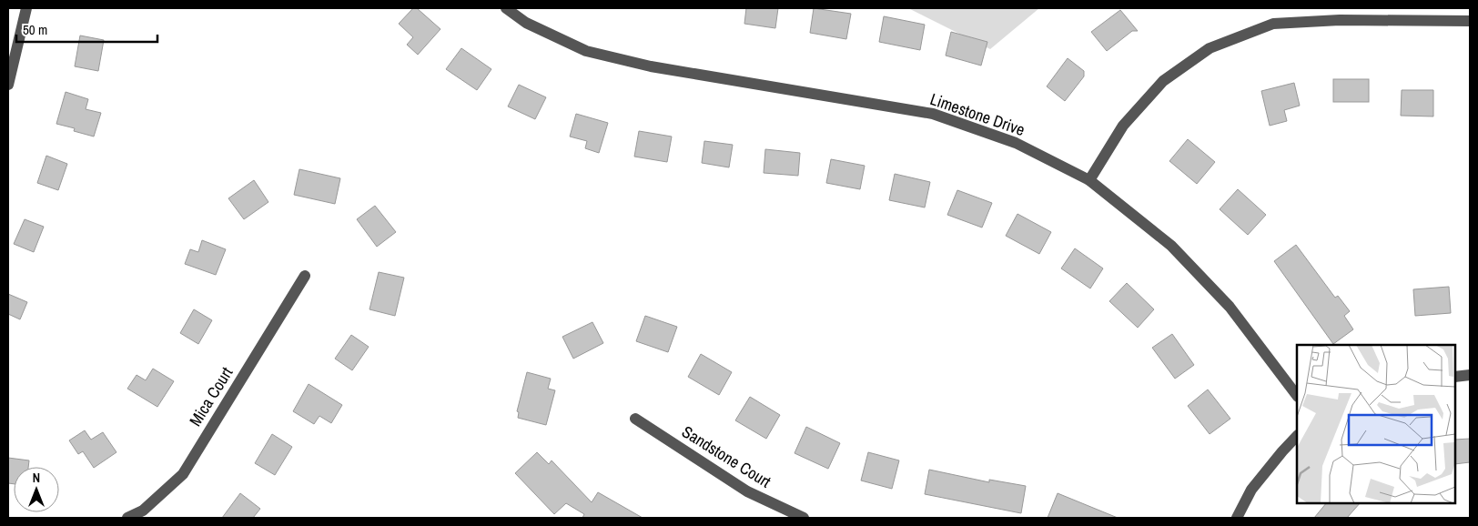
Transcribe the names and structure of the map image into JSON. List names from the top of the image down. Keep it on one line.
{"streets":{"street":["Limestone Drive","Mica Court","Sandstone Court"]},"scale_bar":"50 m","north":"top"}
